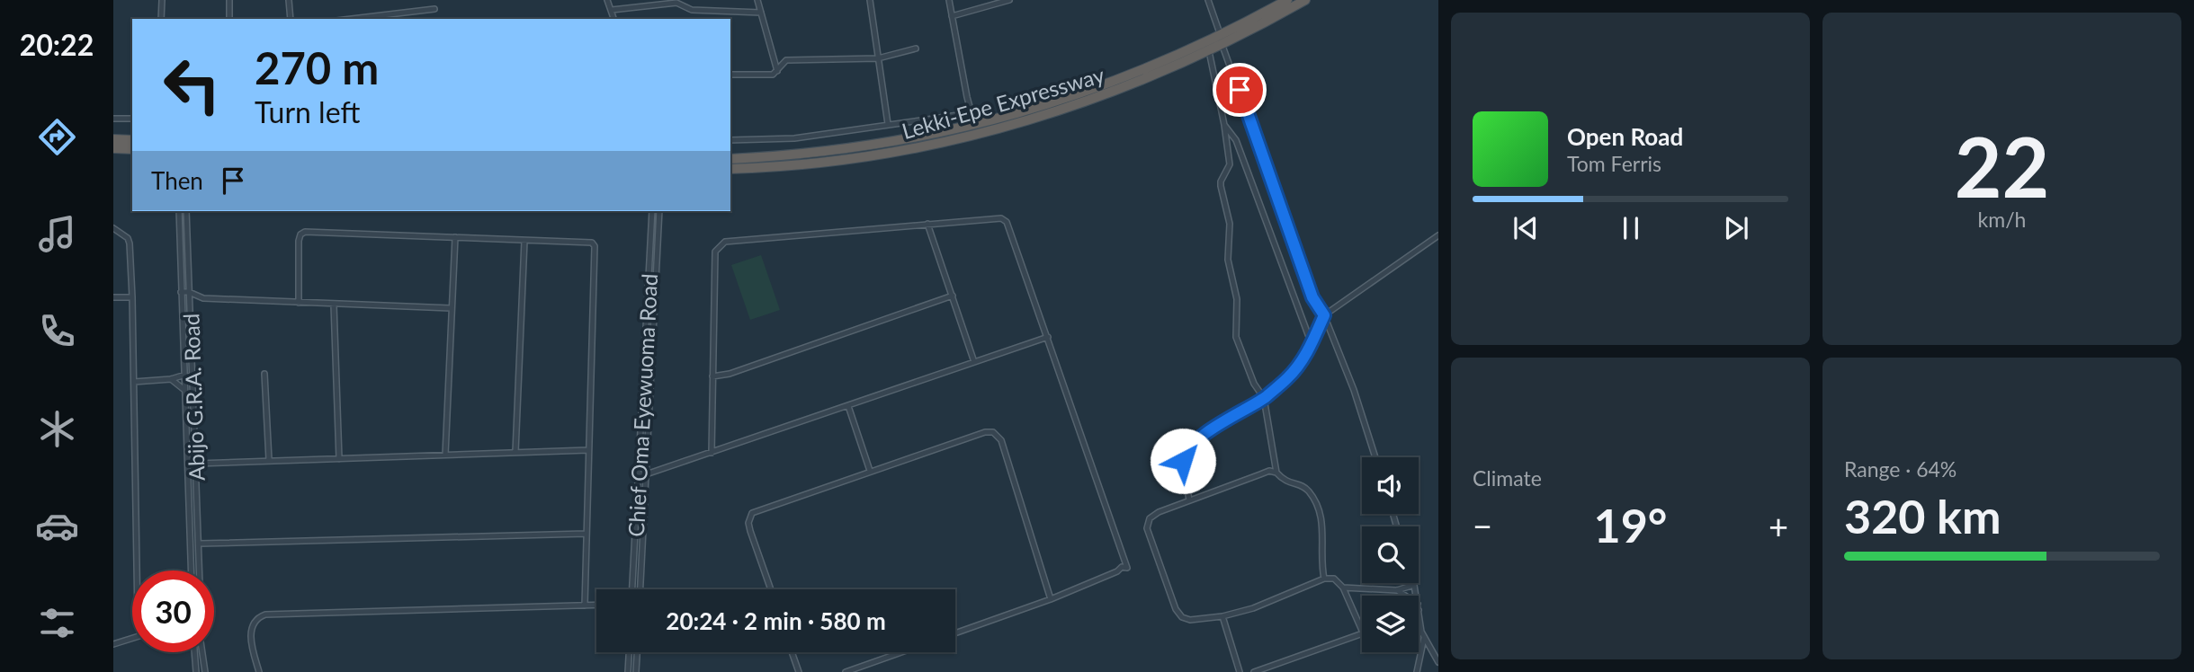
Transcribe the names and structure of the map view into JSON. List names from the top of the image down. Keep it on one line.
{"streets":{"highway":["Lekki-Epe Expressway"],"street":["Abijo G.R.A. Road","Chief Oma Eyewuoma Road"]},"page":{"tabs":"20:22","tile":[["22","km/h"],"Climate",["Range · 64%","320 km"]],"turn":["270 m","Turn left"],"song":["Open Road","Tom Ferris"],"then":"Then","heat":["−","19°","+"],"limit":"30","trip":"20:24 · 2 min · 580 m"}}
